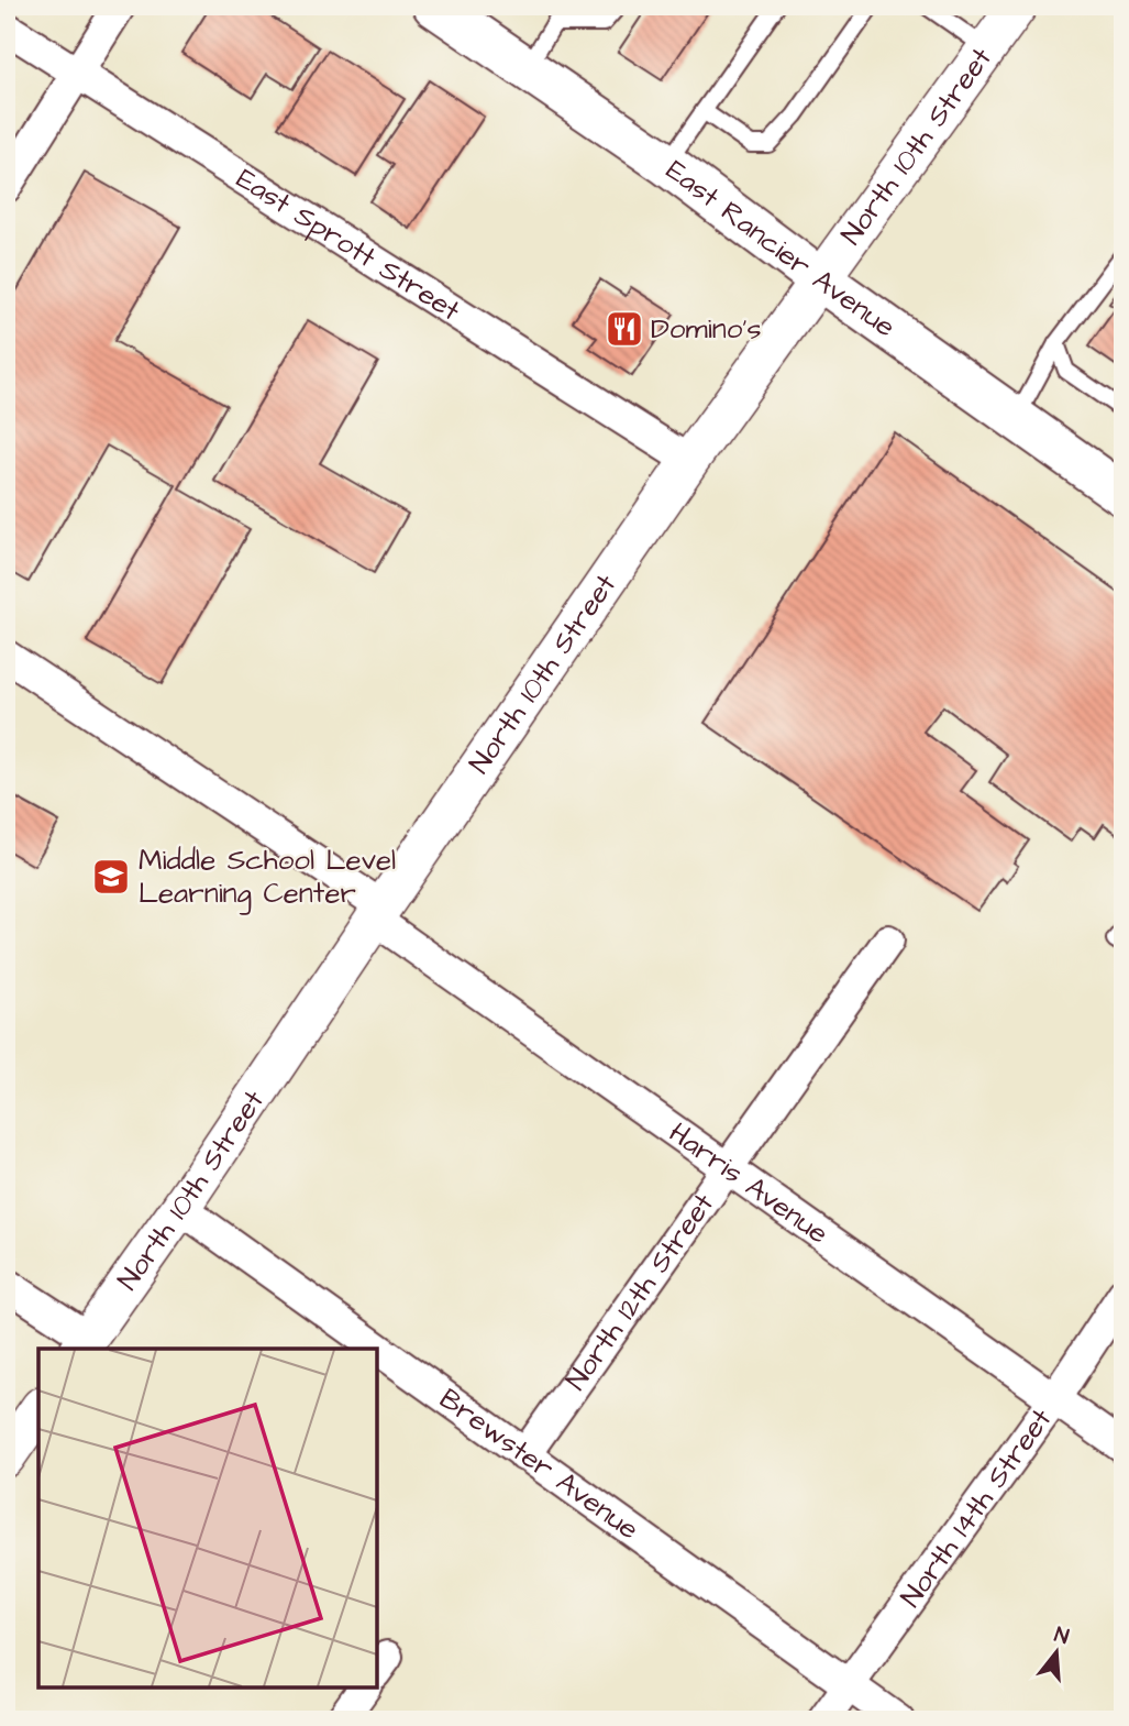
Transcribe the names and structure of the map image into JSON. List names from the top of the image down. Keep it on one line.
{"streets":{"main road":["East Rancier Avenue"],"street":["North 10th Street","East Sprott Street","Harris Avenue","North 12th Street","Brewster Avenue","North 14th Street"]},"crossings":[["North 10th Street","East Sprott Street"],["North 10th Street","East Rancier Avenue"],["North 10th Street","Harris Avenue"],["North 10th Street","Brewster Avenue"],["Harris Avenue","North 12th Street"],["Harris Avenue","North 14th Street"],["North 12th Street","Brewster Avenue"],["Brewster Avenue","North 14th Street"]],"places":{"restaurant":["Domino's"],"school or university":["Middle School Level Learning Center"]},"north":"top"}
